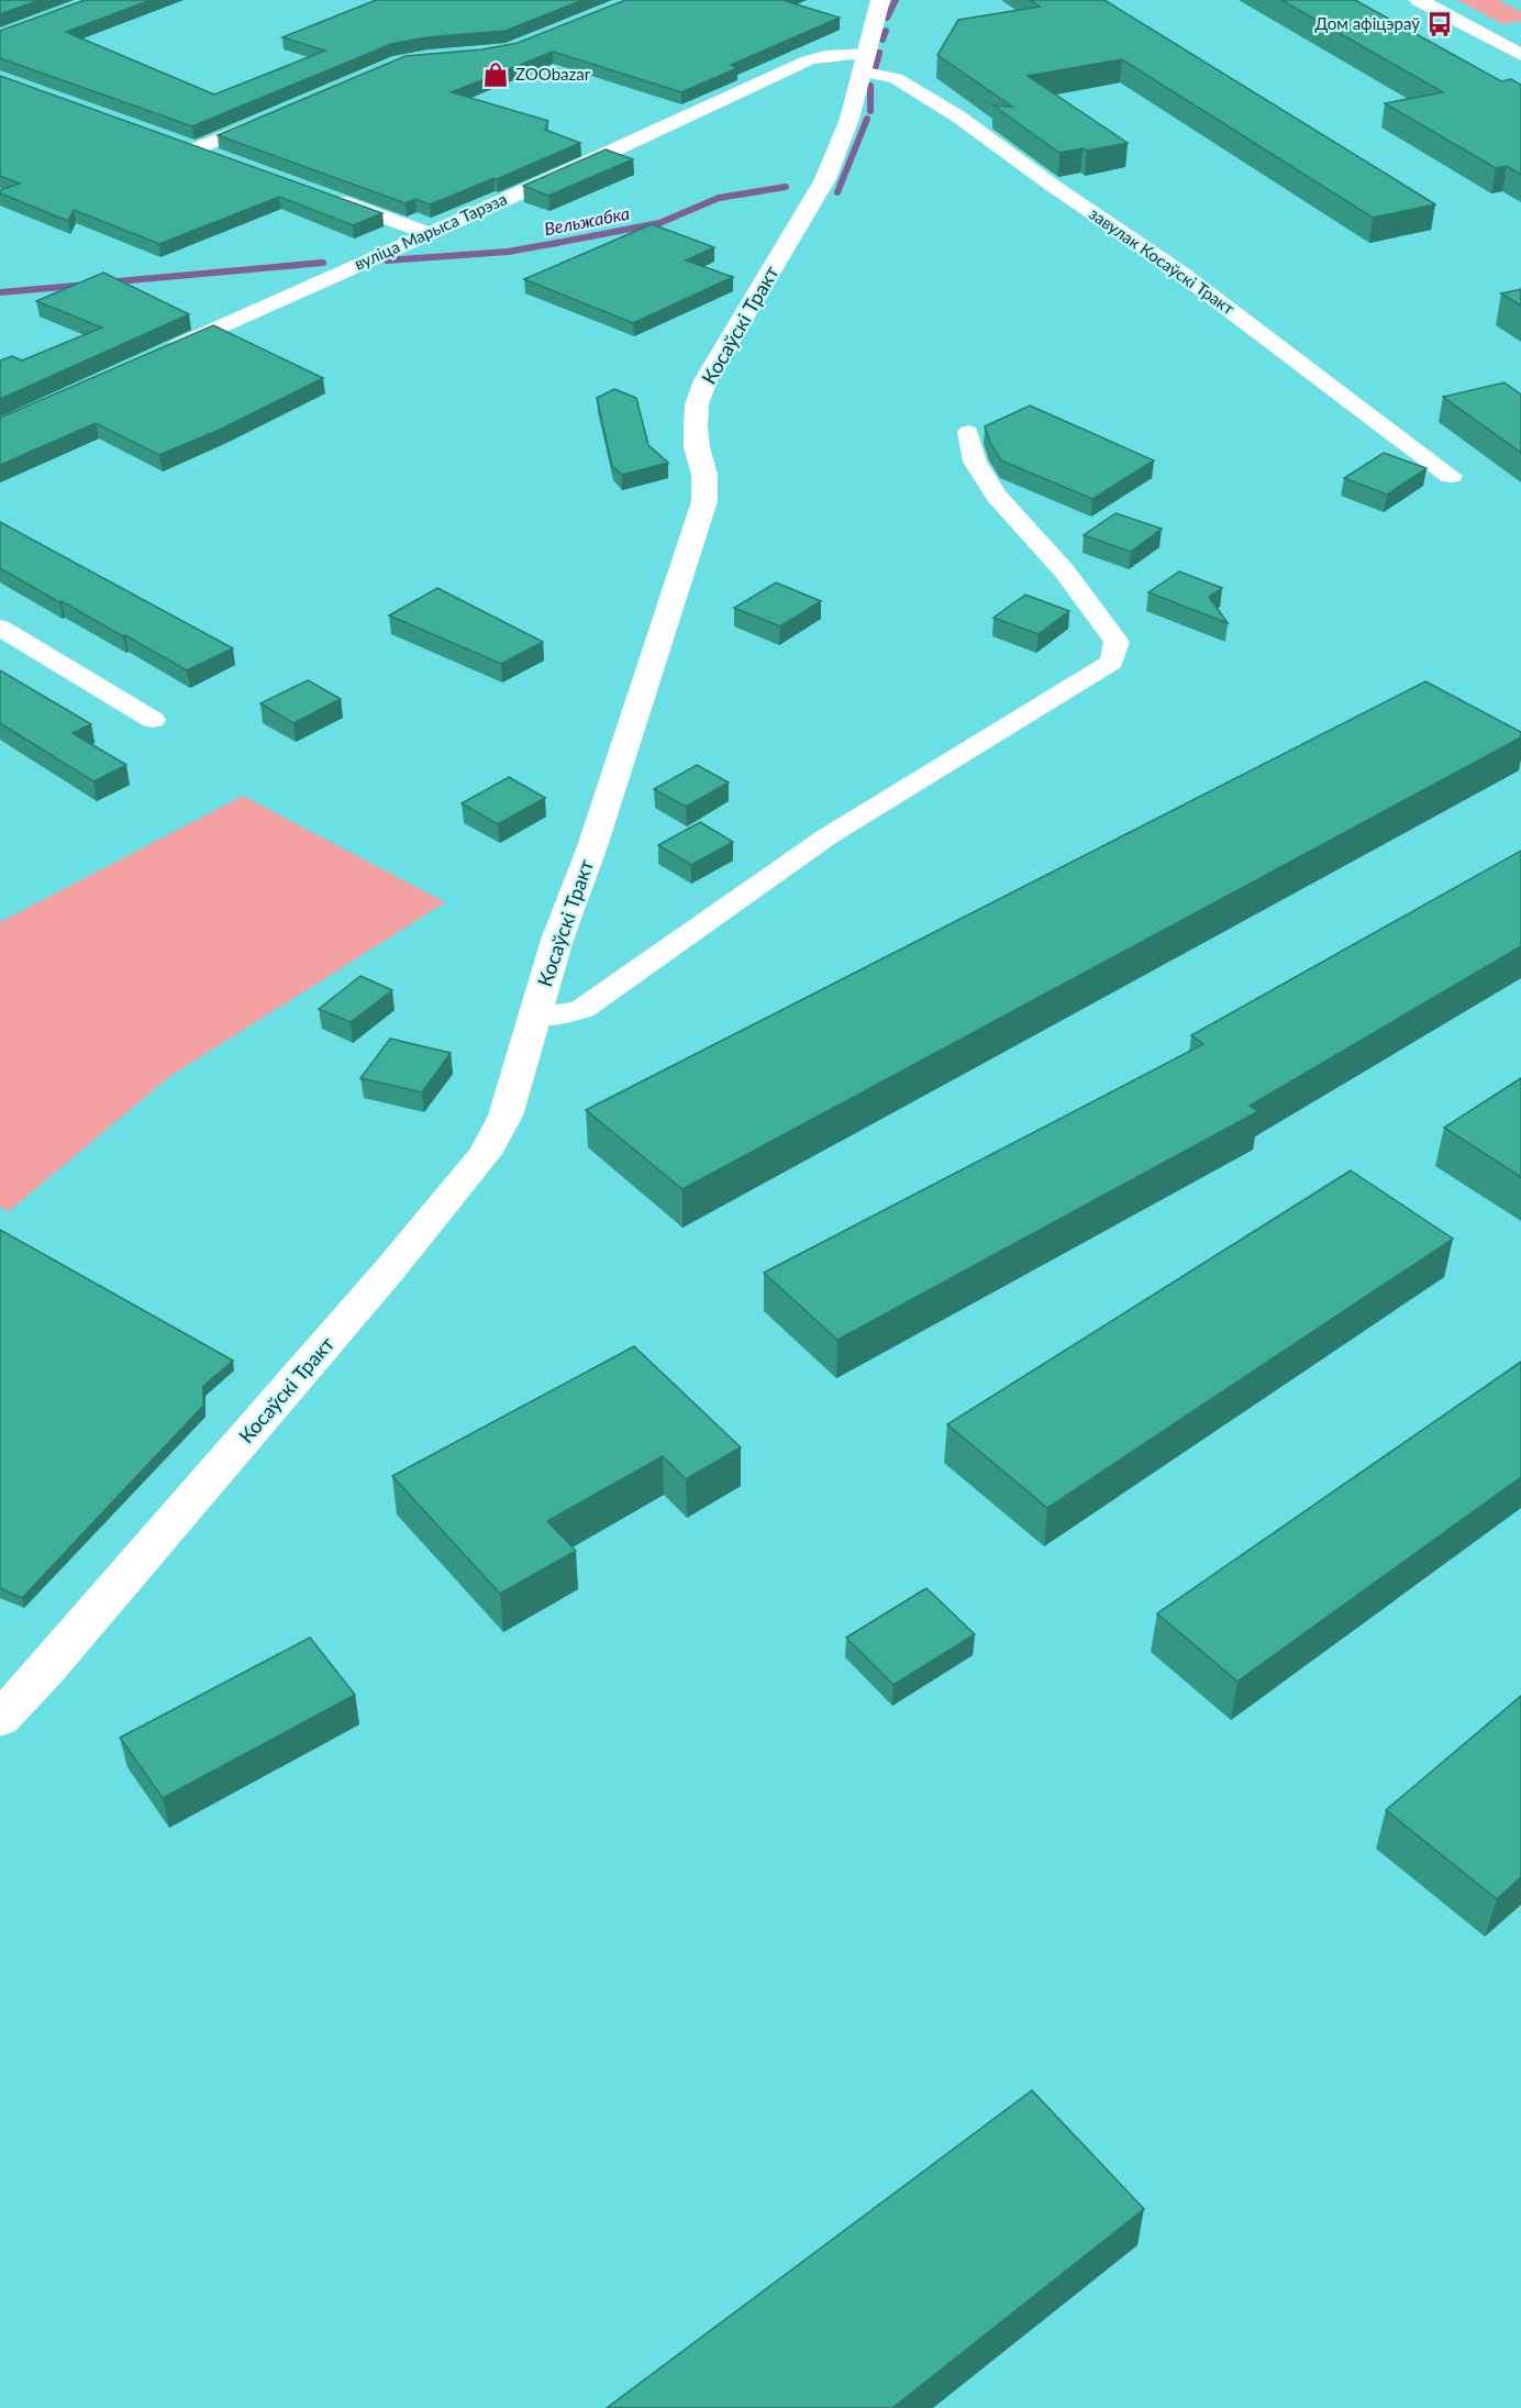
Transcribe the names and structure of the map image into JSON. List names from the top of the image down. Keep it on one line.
{"streets":{"main road":["Косаўскі Тракт"],"street":["вуліца Марыса Тарэза","завулак Косаўскі Тракт"]},"crossings":[["вуліца Марыса Тарэза","завулак Косаўскі Тракт"],["вуліца Марыса Тарэза","Косаўскі Тракт"],["завулак Косаўскі Тракт","Косаўскі Тракт"]],"water":["Вельжабка"],"places":{"bus stop":["Дом афіцэраў"],"shop":["ZOObazar"]}}
